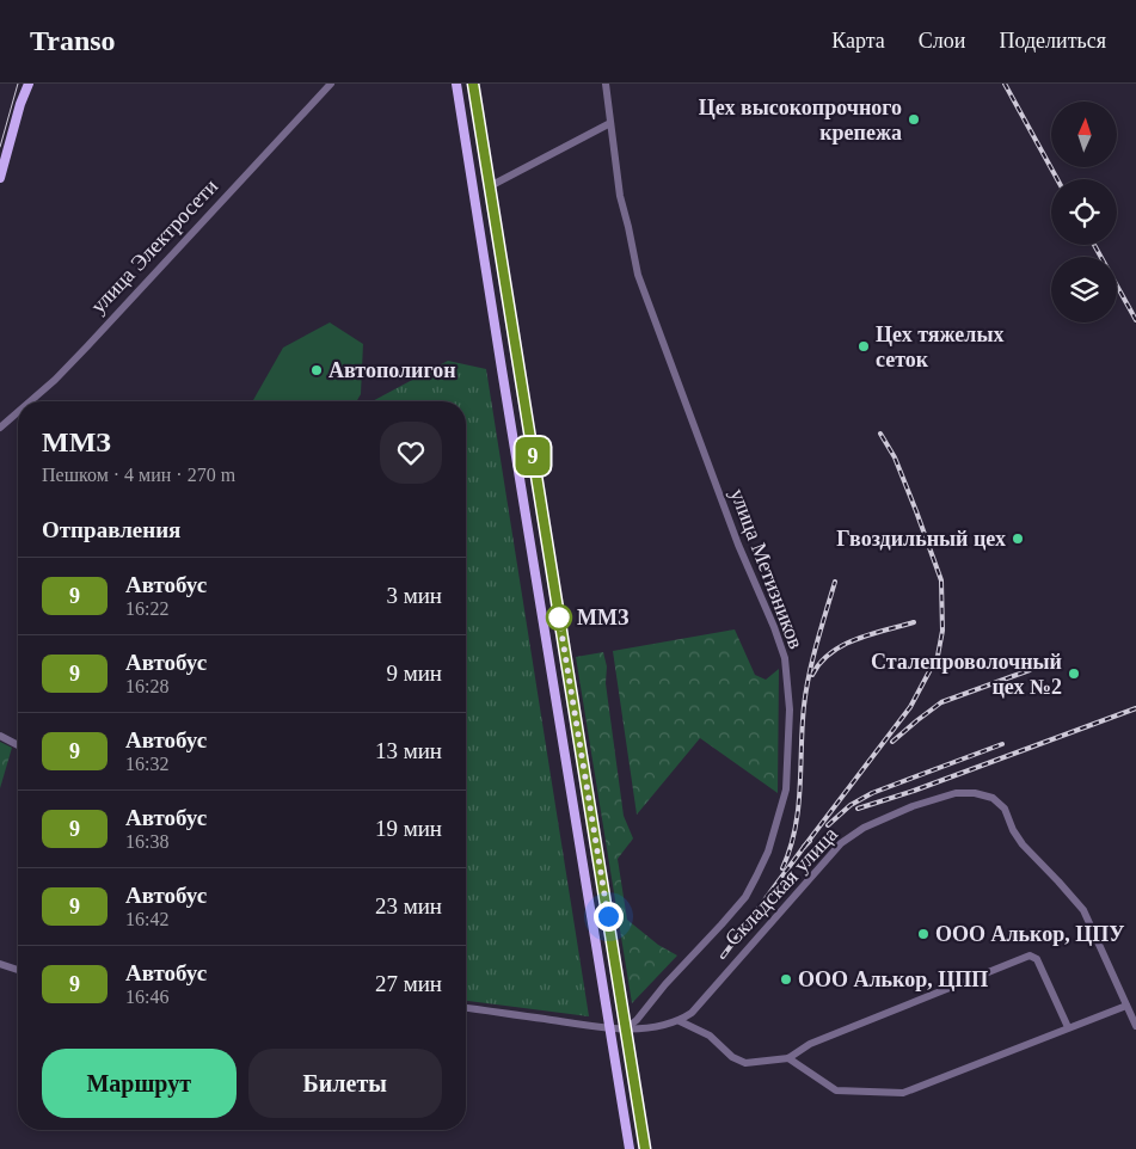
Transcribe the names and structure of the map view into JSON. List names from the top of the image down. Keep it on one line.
{"streets":{"street":["улица Электросети","улица Метизников","Складская улица"]},"places":["Цех высокопрочного крепежа","Цех тяжелых сеток","Автополигон","Гвоздильный цех","ММЗ","Сталепроволочный цех №2","ООО Алькор, ЦПУ","ООО Алькор, ЦПП"],"lines":["bus line 9"],"north":"top","page":{"header":"Transo","nav":["Карта","Слои","Поделиться"],"on_map":"9","heading":[["ММЗ","Пешком · 4 мин · 270 m"],"Отправления"],"list":[{"mark":"9","name":"Автобус","note":"16:22","value":"3 мин"},{"mark":"9","name":"Автобус","note":"16:28","value":"9 мин"},{"mark":"9","name":"Автобус","note":"16:32","value":"13 мин"},{"mark":"9","name":"Автобус","note":"16:38","value":"19 мин"},{"mark":"9","name":"Автобус","note":"16:42","value":"23 мин"},{"mark":"9","name":"Автобус","note":"16:46","value":"27 мин"}],"buttons":["Маршрут","Билеты"]}}
